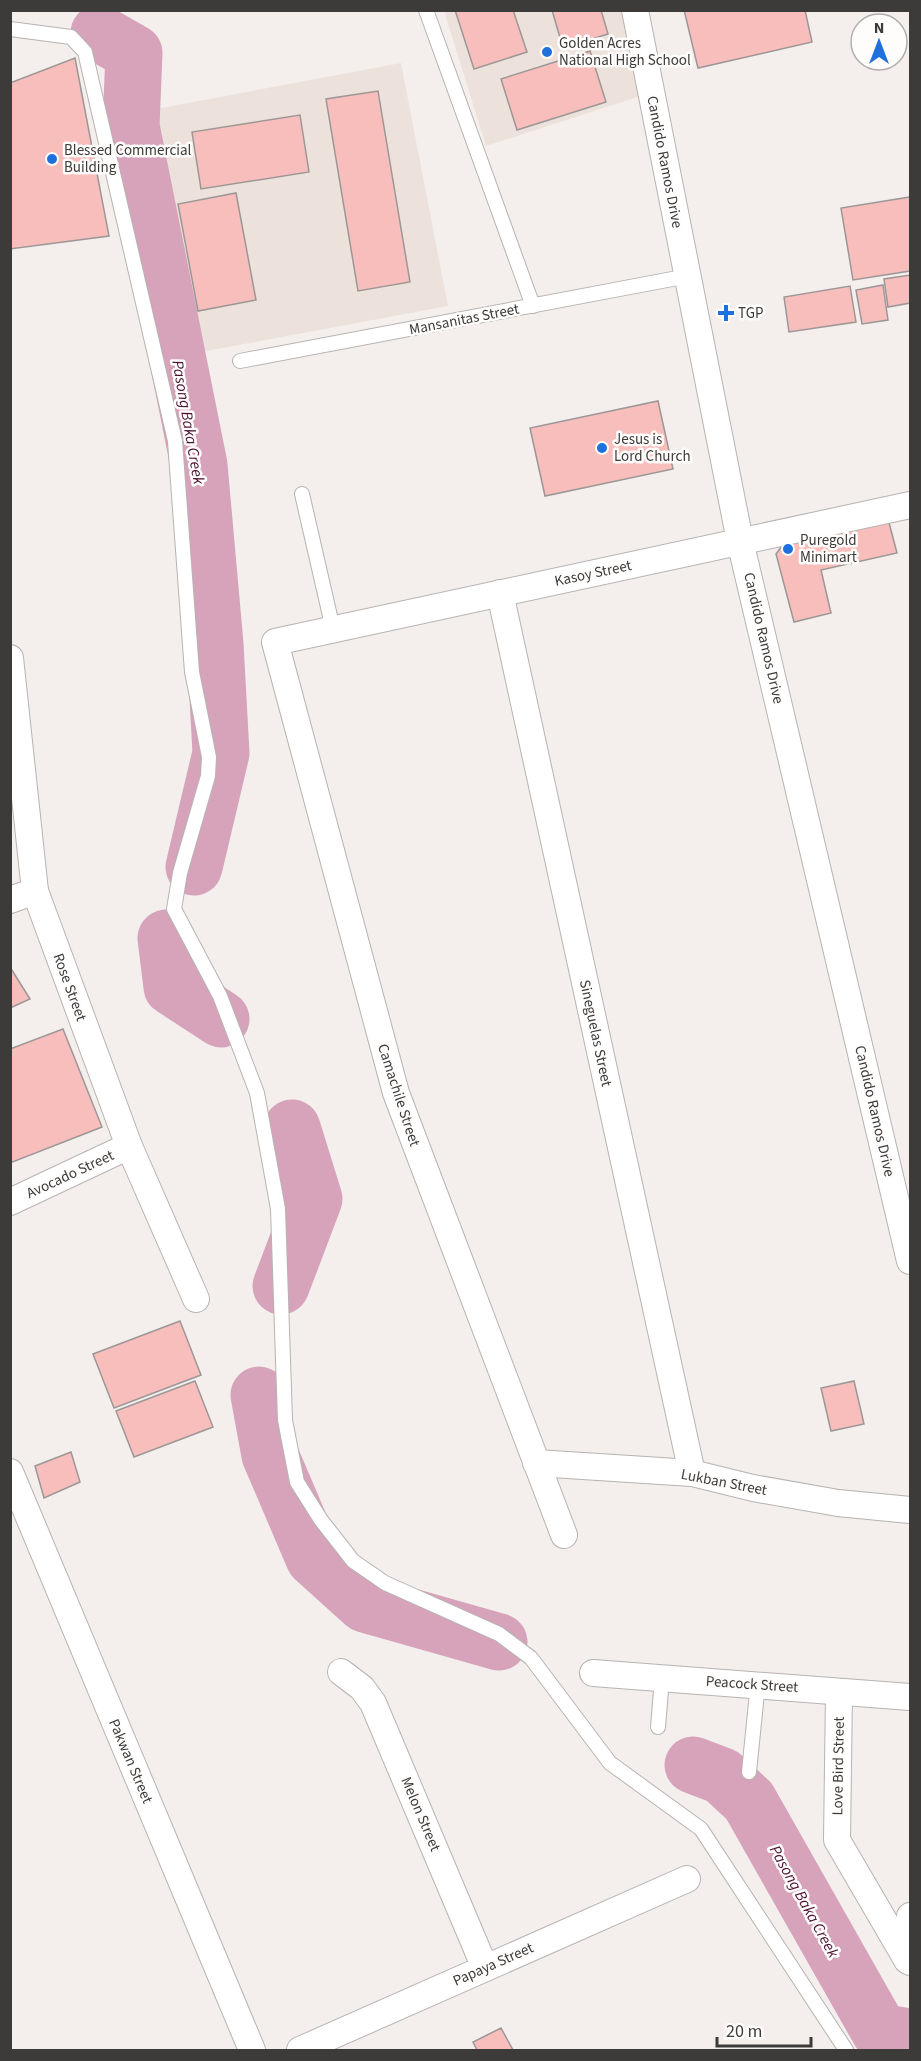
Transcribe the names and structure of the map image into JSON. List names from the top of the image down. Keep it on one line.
{"streets":{"street":["Candido Ramos Drive","Kasoy Street","Rose Street","Sineguelas Street","Camachile Street","Avocado Street","Lukban Street","Peacock Street","Pakwan Street","Love Bird Street","Melon Street","Papaya Street"],"lane":["Mansanitas Street"]},"crossings":[["Candido Ramos Drive","Mansanitas Street"],["Candido Ramos Drive","Kasoy Street"],["Kasoy Street","Sineguelas Street"],["Kasoy Street","Camachile Street"],["Rose Street","Avocado Street"],["Sineguelas Street","Lukban Street"],["Camachile Street","Lukban Street"],["Peacock Street","Love Bird Street"],["Melon Street","Papaya Street"]],"water":["Pasong Baka Creek"],"places":{"other":["Golden Acres National High School","Blessed Commercial Building","Jesus is Lord Church","Puregold Minimart"],"health":["TGP"]},"scale_bar":"20 m","north":"top"}
